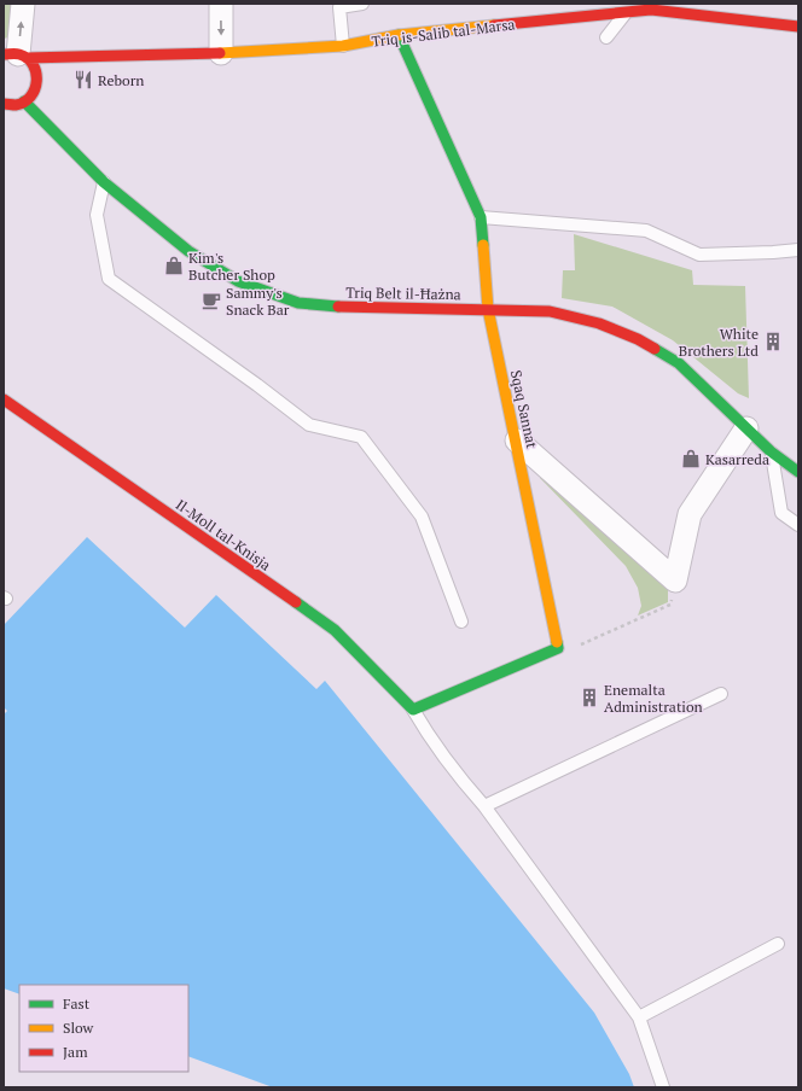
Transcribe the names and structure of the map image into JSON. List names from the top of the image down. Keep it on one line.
{"streets":{"street":["Triq is-Salib tal-Marsa","Triq Belt il-Ħażna","Sqaq Sannat","Il-Moll tal-Knisja"]},"crossings":[["Triq is-Salib tal-Marsa","Sqaq Sannat"],["Triq Belt il-Ħażna","Sqaq Sannat"],["Sqaq Sannat","Il-Moll tal-Knisja"]],"places":{"restaurant":["Reborn"],"shop":["Kim's Butcher Shop","Kasarreda"],"cafe":["Sammy's Snack Bar"],"building":["White Brothers Ltd","Enemalta Administration"]},"legend":["Fast","Slow","Jam"]}
